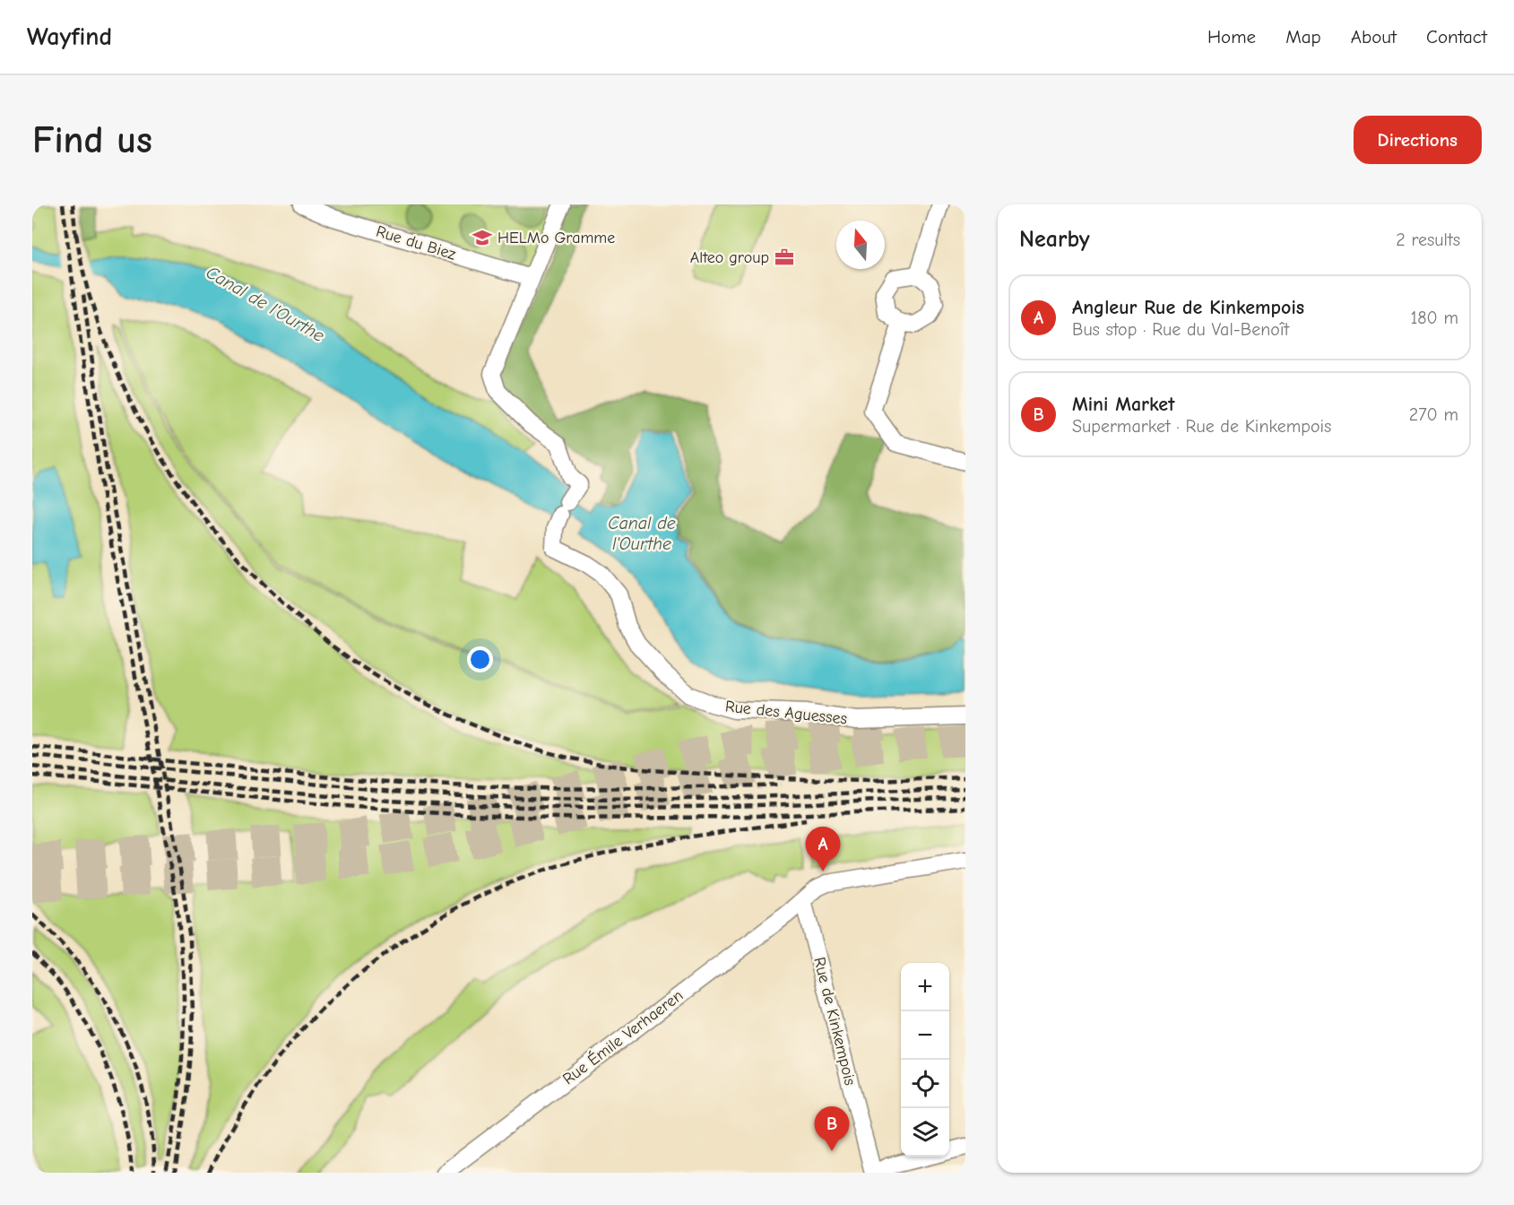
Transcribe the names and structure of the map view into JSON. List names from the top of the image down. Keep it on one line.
{"streets":{"street":["Rue du Biez","Rue des Aguesses","Rue de Kinkempois","Rue Émile Verhaeren"]},"crossings":[["Rue du Biez","Rue des Aguesses"],["Rue de Kinkempois","Rue Émile Verhaeren"]],"water":["Canal de l'Ourthe"],"places":{"school or university":["HELMo Gramme"],"office":["Alteo group"]},"north":"top","page":{"header":"Wayfind","nav":["Home","Map","About","Contact"],"buttons":"Directions","title":"Find us","heading":["Nearby","2 results"],"list":[{"mark":"A","name":"Angleur Rue de Kinkempois","note":"Bus stop · Rue du Val-Benoît","value":"180 m"},{"mark":"B","name":"Mini Market","note":"Supermarket · Rue de Kinkempois","value":"270 m"}],"pins":["A","B"],"map_buttons":["+","−"]}}
